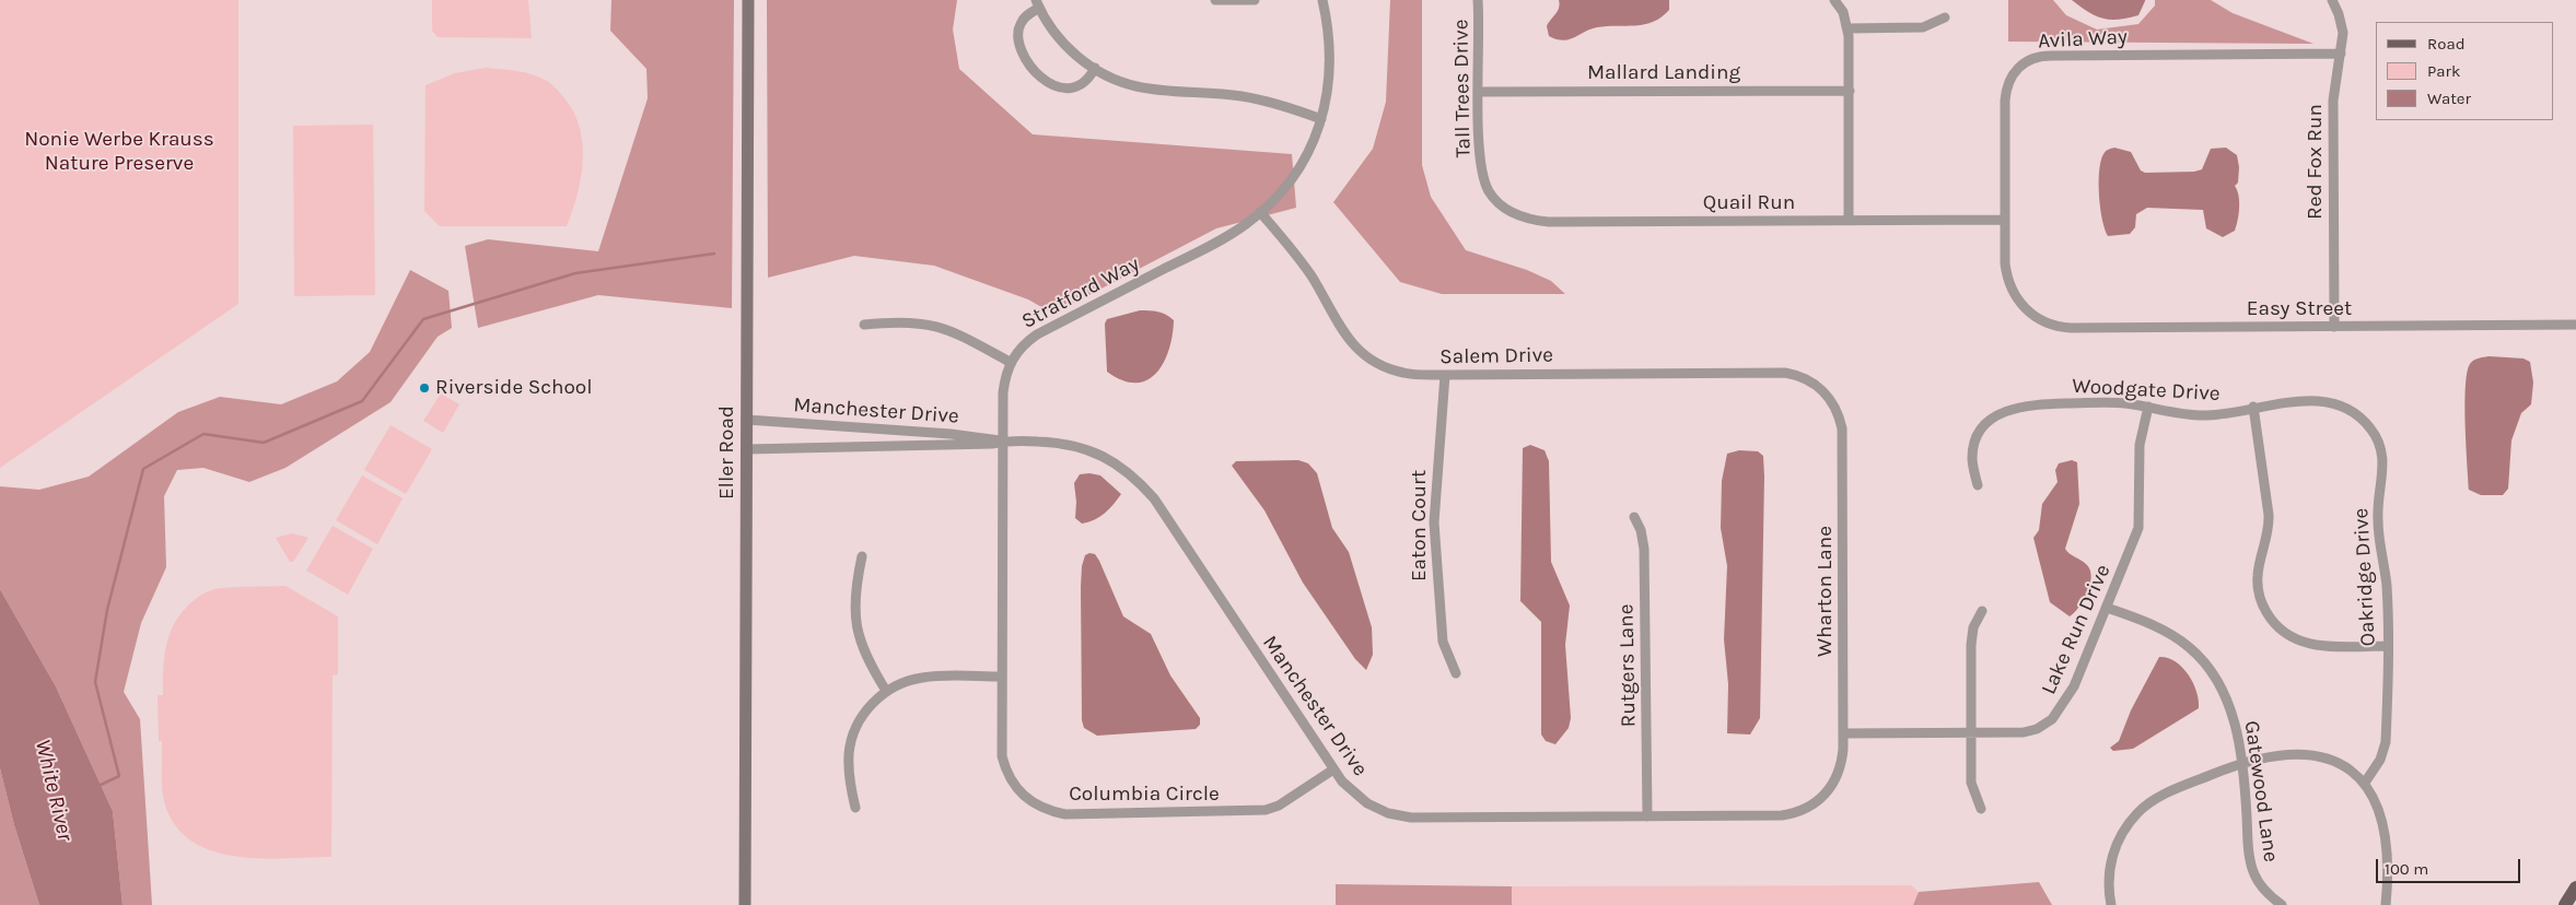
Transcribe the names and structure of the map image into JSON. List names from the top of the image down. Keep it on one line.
{"streets":{"street":["Avila Way","Mallard Landing","Tall Trees Drive","Red Fox Run","Quail Run","Stratford Way","Easy Street","Salem Drive","Woodgate Drive","Manchester Drive","Eller Road","Eaton Court","Oakridge Drive","Wharton Lane","Lake Run Drive","Rutgers Lane","Gatewood Lane","Columbia Circle"]},"crossings":[["Avila Way","Red Fox Run"],["Avila Way","Quail Run"],["Avila Way","Easy Street"],["Mallard Landing","Tall Trees Drive"],["Tall Trees Drive","Quail Run"],["Red Fox Run","Easy Street"],["Stratford Way","Salem Drive"],["Stratford Way","Manchester Drive"],["Stratford Way","Columbia Circle"],["Salem Drive","Eaton Court"],["Salem Drive","Wharton Lane"],["Woodgate Drive","Oakridge Drive"],["Woodgate Drive","Lake Run Drive"],["Manchester Drive","Eller Road"],["Manchester Drive","Wharton Lane"],["Manchester Drive","Rutgers Lane"],["Manchester Drive","Columbia Circle"],["Wharton Lane","Lake Run Drive"],["Lake Run Drive","Gatewood Lane"]],"water":["White River"],"parks":["Nonie Werbe Krauss Nature Preserve"],"places":["Riverside School"],"legend":["Road","Park","Water"],"scale_bar":"100 m"}
